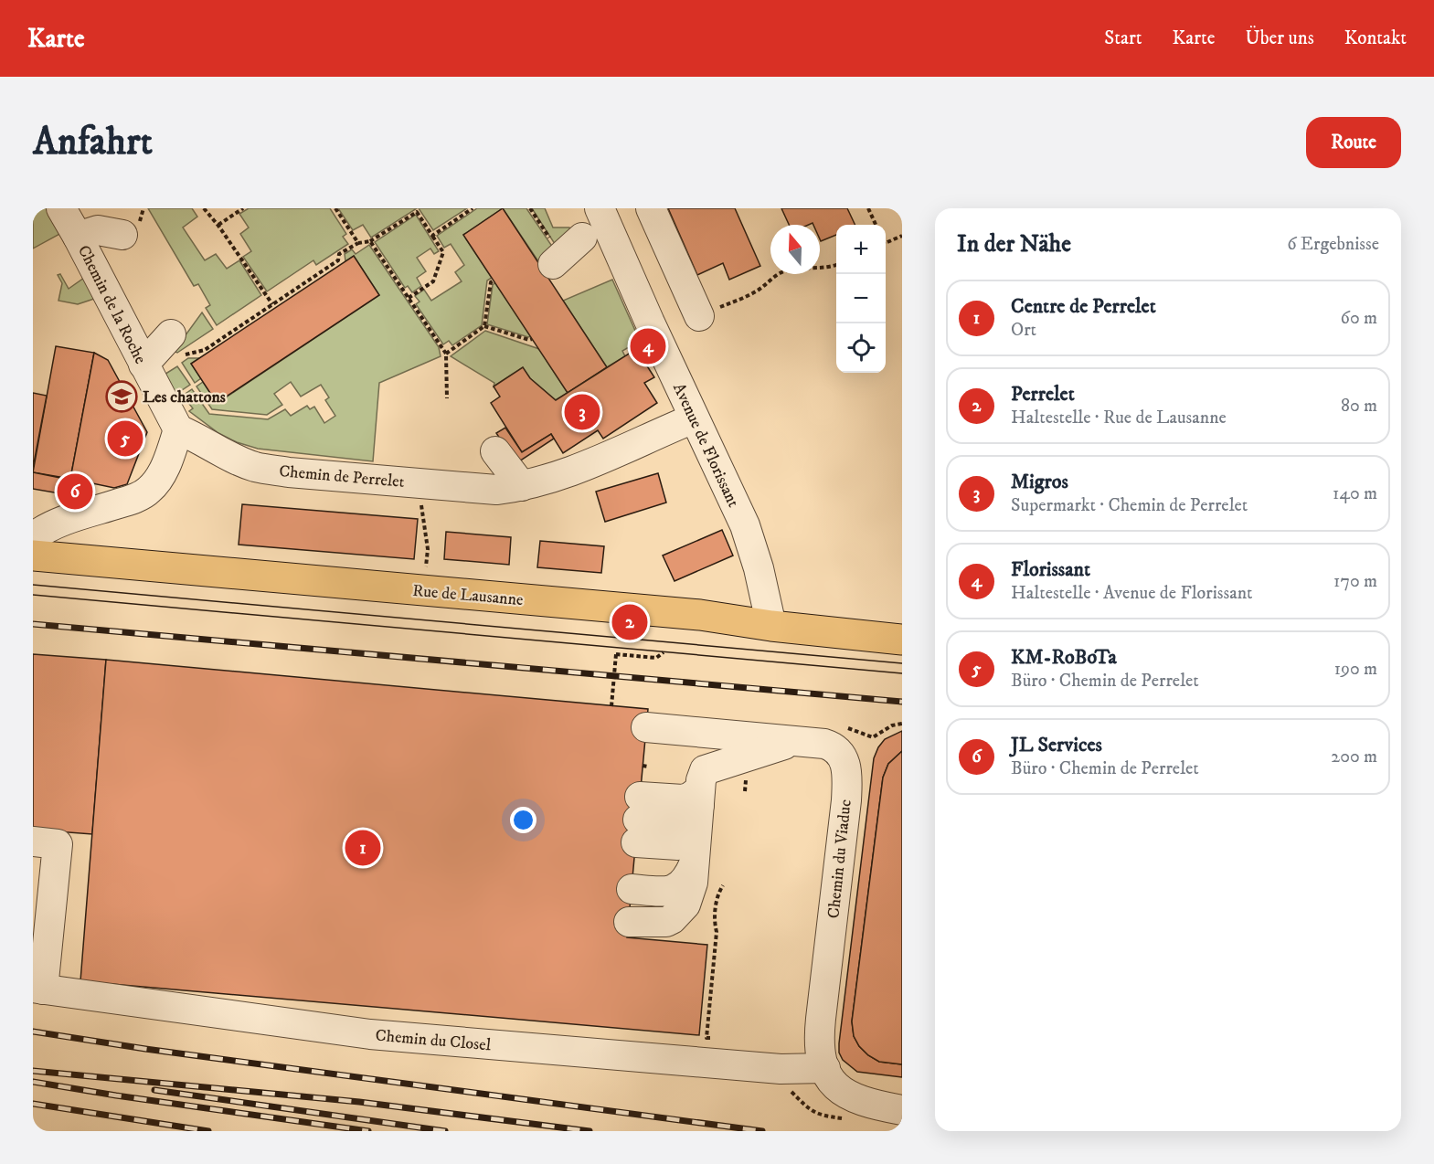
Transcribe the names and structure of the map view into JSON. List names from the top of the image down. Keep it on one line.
{"streets":{"main road":["Rue de Lausanne"],"street":["Chemin de la Roche","Avenue de Florissant","Chemin de Perrelet","Chemin du Viaduc","Chemin du Closel"]},"crossings":[["Chemin de la Roche","Chemin de Perrelet"],["Avenue de Florissant","Chemin de Perrelet"],["Avenue de Florissant","Rue de Lausanne"],["Chemin du Viaduc","Chemin du Closel"]],"places":{"school or university":["Les chattons"]},"north":"top","page":{"header":"Karte","nav":["Start","Karte","Über uns","Kontakt"],"buttons":"Route","title":"Anfahrt","heading":["In der Nähe","6 Ergebnisse"],"map_buttons":["+","−"],"list":[{"mark":"1","name":"Centre de Perrelet","note":"Ort","value":"60 m"},{"mark":"2","name":"Perrelet","note":"Haltestelle · Rue de Lausanne","value":"80 m"},{"mark":"3","name":"Migros","note":"Supermarkt · Chemin de Perrelet","value":"140 m"},{"mark":"4","name":"Florissant","note":"Haltestelle · Avenue de Florissant","value":"170 m"},{"mark":"5","name":"KM-RoBoTa","note":"Büro · Chemin de Perrelet","value":"190 m"},{"mark":"6","name":"JL Services","note":"Büro · Chemin de Perrelet","value":"200 m"}],"pins":["4","3","5","6","2","1"]}}
